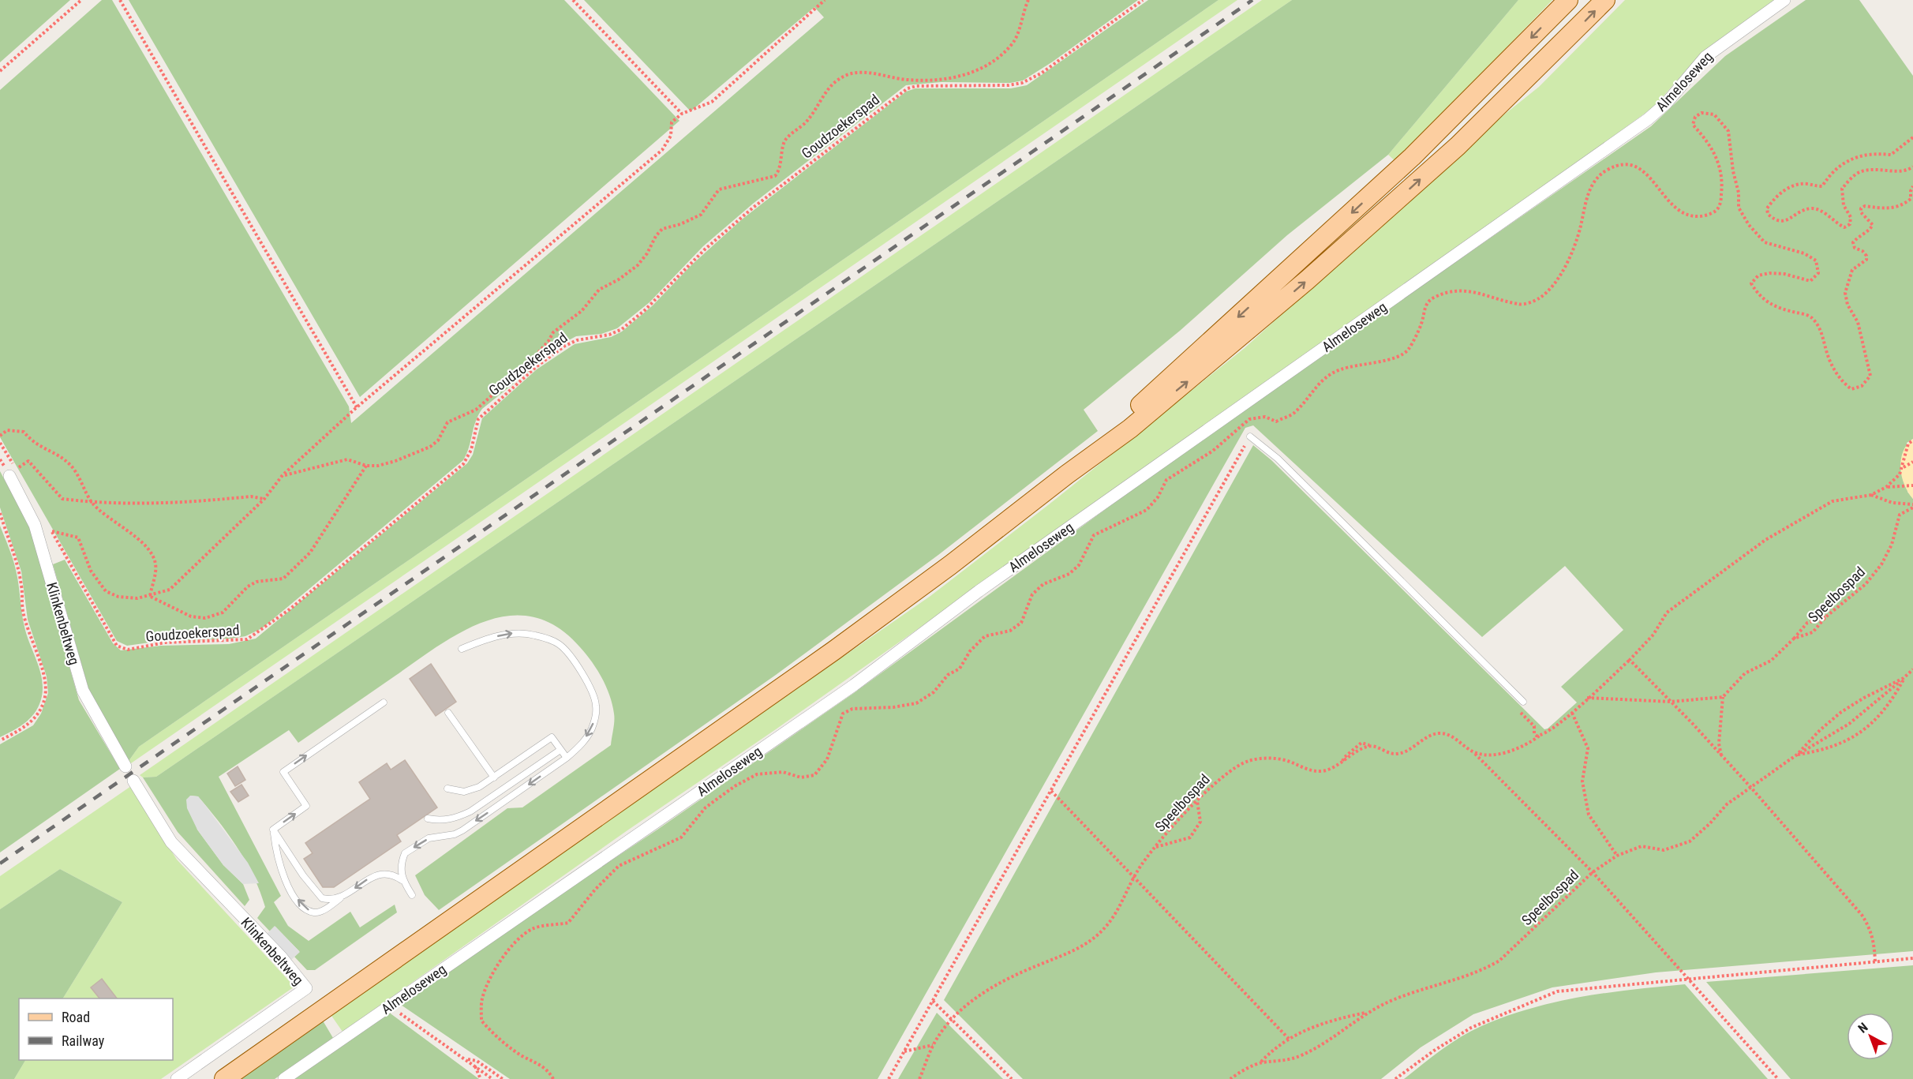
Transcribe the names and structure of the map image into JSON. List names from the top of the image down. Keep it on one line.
{"streets":{"street":["Almeloseweg","Klinkenbeltweg"],"path":["Goudzoekerspad","Speelbospad"]},"legend":["Road","Railway"],"north":"top left"}
